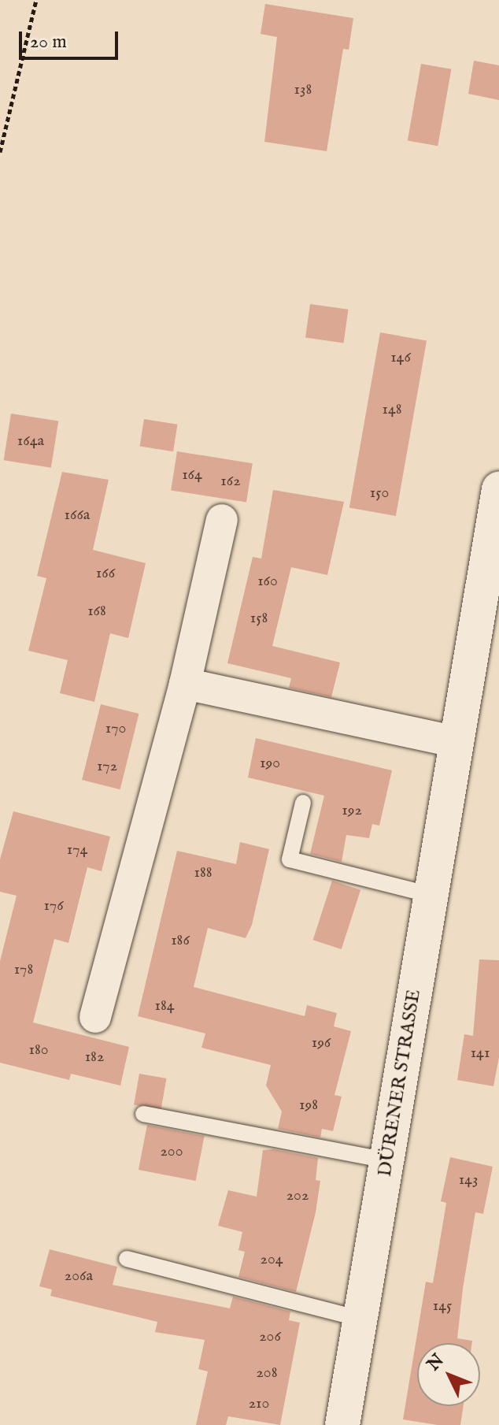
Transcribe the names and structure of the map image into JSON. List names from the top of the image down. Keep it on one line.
{"streets":{"street":["DÜRENER STRASSE"]},"house_numbers":["138","146","148","164a","164","162","150","166a","166","160","168","158","170","190","172","192","174","188","176","186","178","184","196","180","141","182","198","200","143","202","204","206a","145","206","208","210"],"scale_bar":"20 m","north":"top left"}
